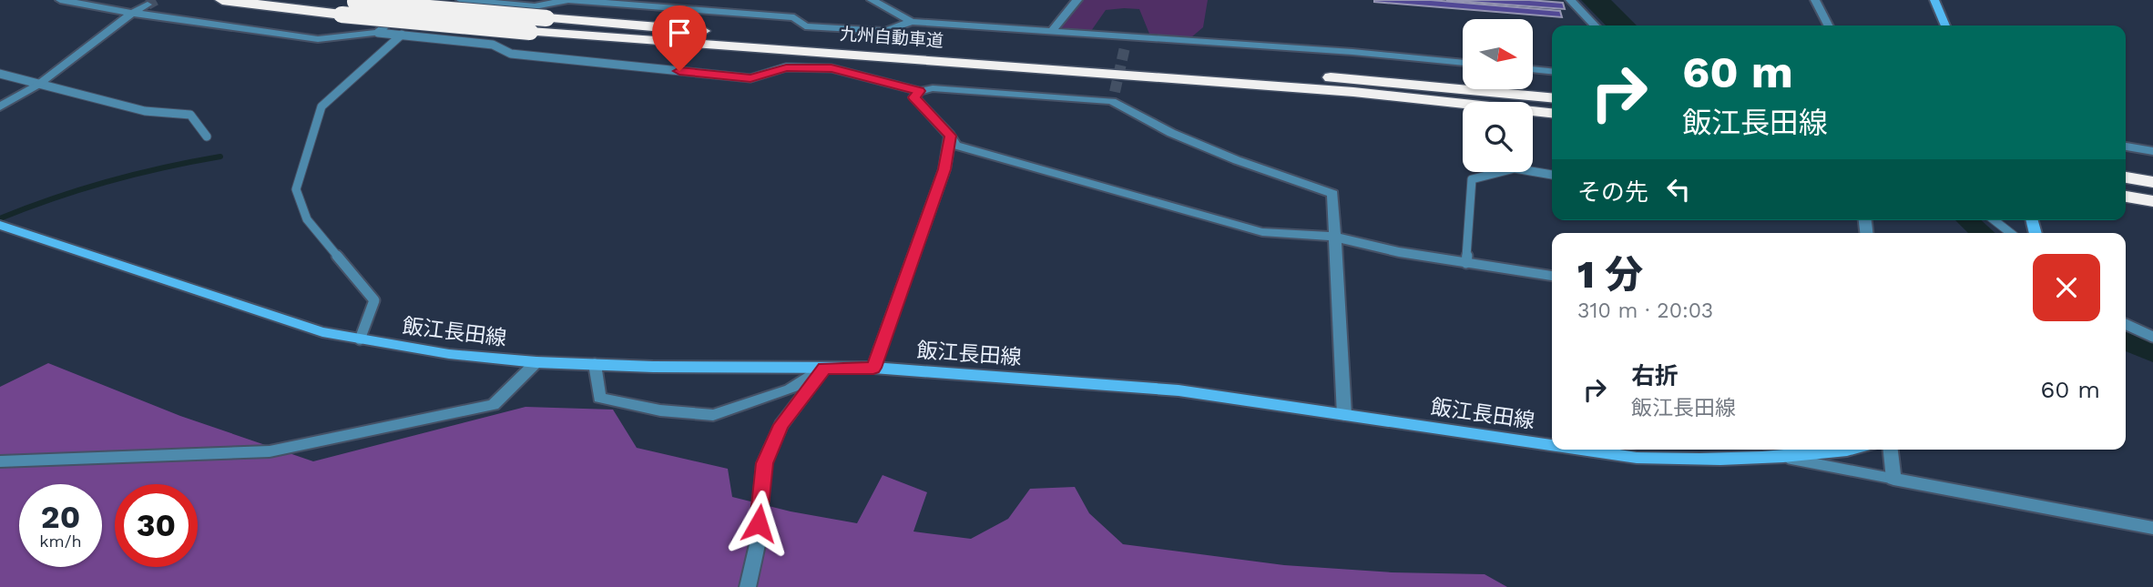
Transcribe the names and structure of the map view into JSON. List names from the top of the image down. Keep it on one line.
{"streets":{"highway":["九州自動車道"],"main road":["飯江長田線"]},"north":"right","page":{"turn":["60 m","飯江長田線"],"then":"その先","heading":["1 分","310 m · 20:03"],"list":[{"name":"右折","note":"飯江長田線","value":"60 m"}],"speed":"20 km/h","limit":"30"}}
